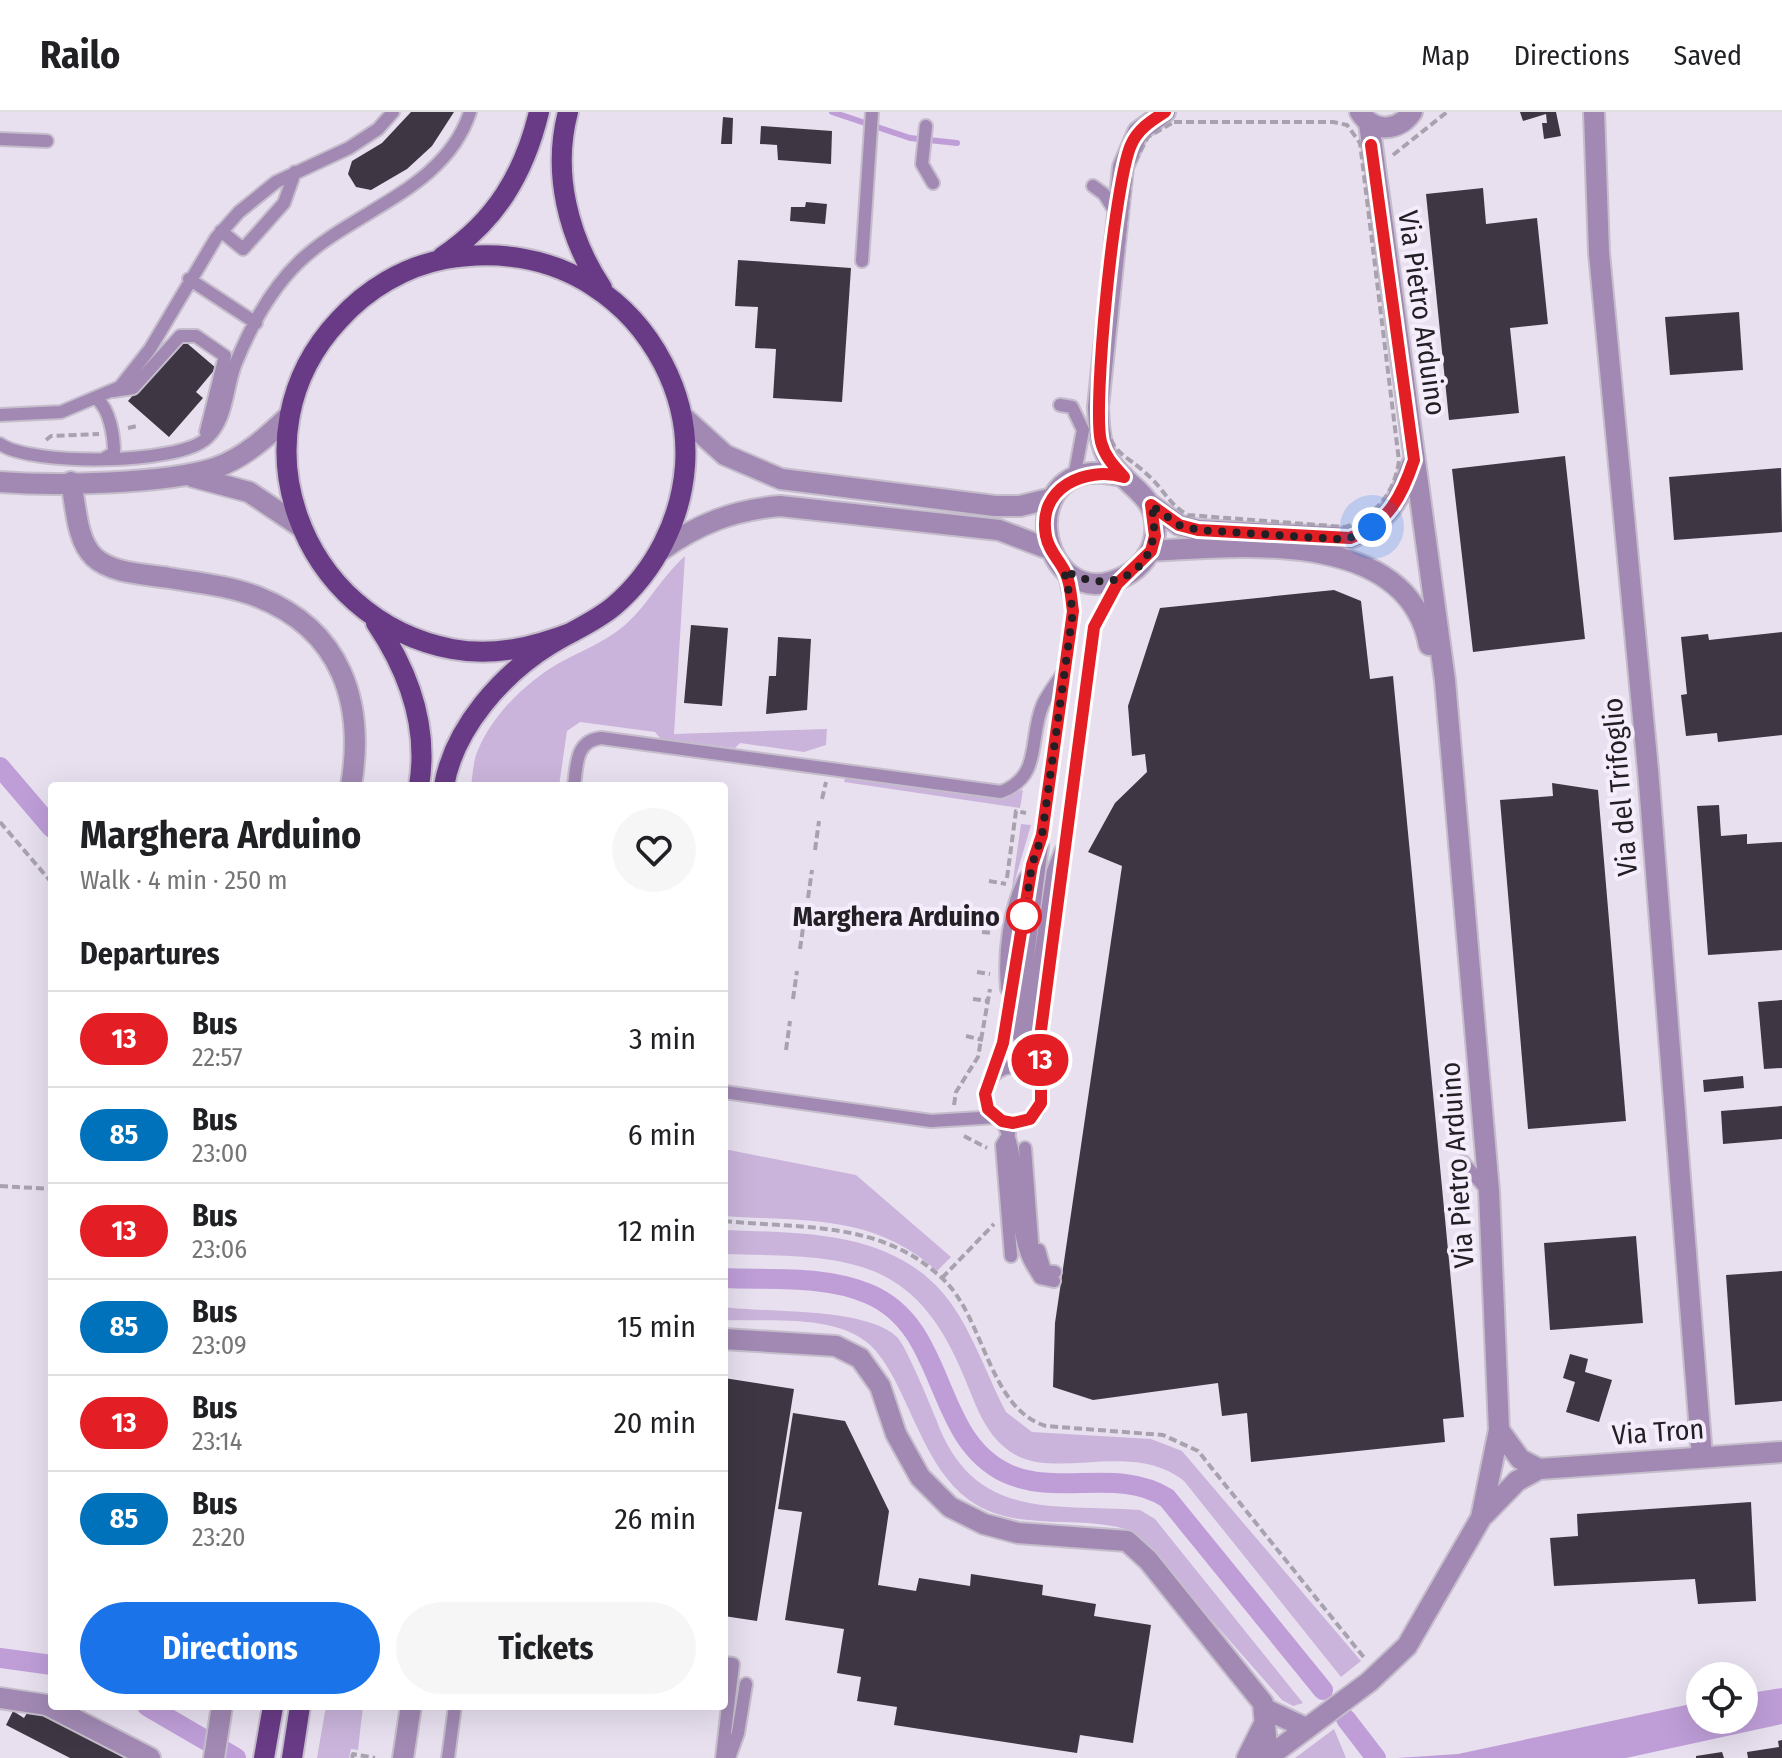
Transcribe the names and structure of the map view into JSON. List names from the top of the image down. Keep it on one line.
{"streets":{"street":["Via Pietro Arduino","Via del Trifoglio","Via Tron"]},"crossings":[["Via del Trifoglio","Via Tron"]],"places":["Marghera Arduino"],"lines":["bus line 13"],"page":{"header":"Railo","nav":["Map","Directions","Saved"],"on_map":"13","heading":[["Marghera Arduino","Walk · 4 min · 250 m"],"Departures"],"list":[{"mark":"13","name":"Bus","note":"22:57","value":"3 min"},{"mark":"85","name":"Bus","note":"23:00","value":"6 min"},{"mark":"13","name":"Bus","note":"23:06","value":"12 min"},{"mark":"85","name":"Bus","note":"23:09","value":"15 min"},{"mark":"13","name":"Bus","note":"23:14","value":"20 min"},{"mark":"85","name":"Bus","note":"23:20","value":"26 min"}],"buttons":["Directions","Tickets"]}}
